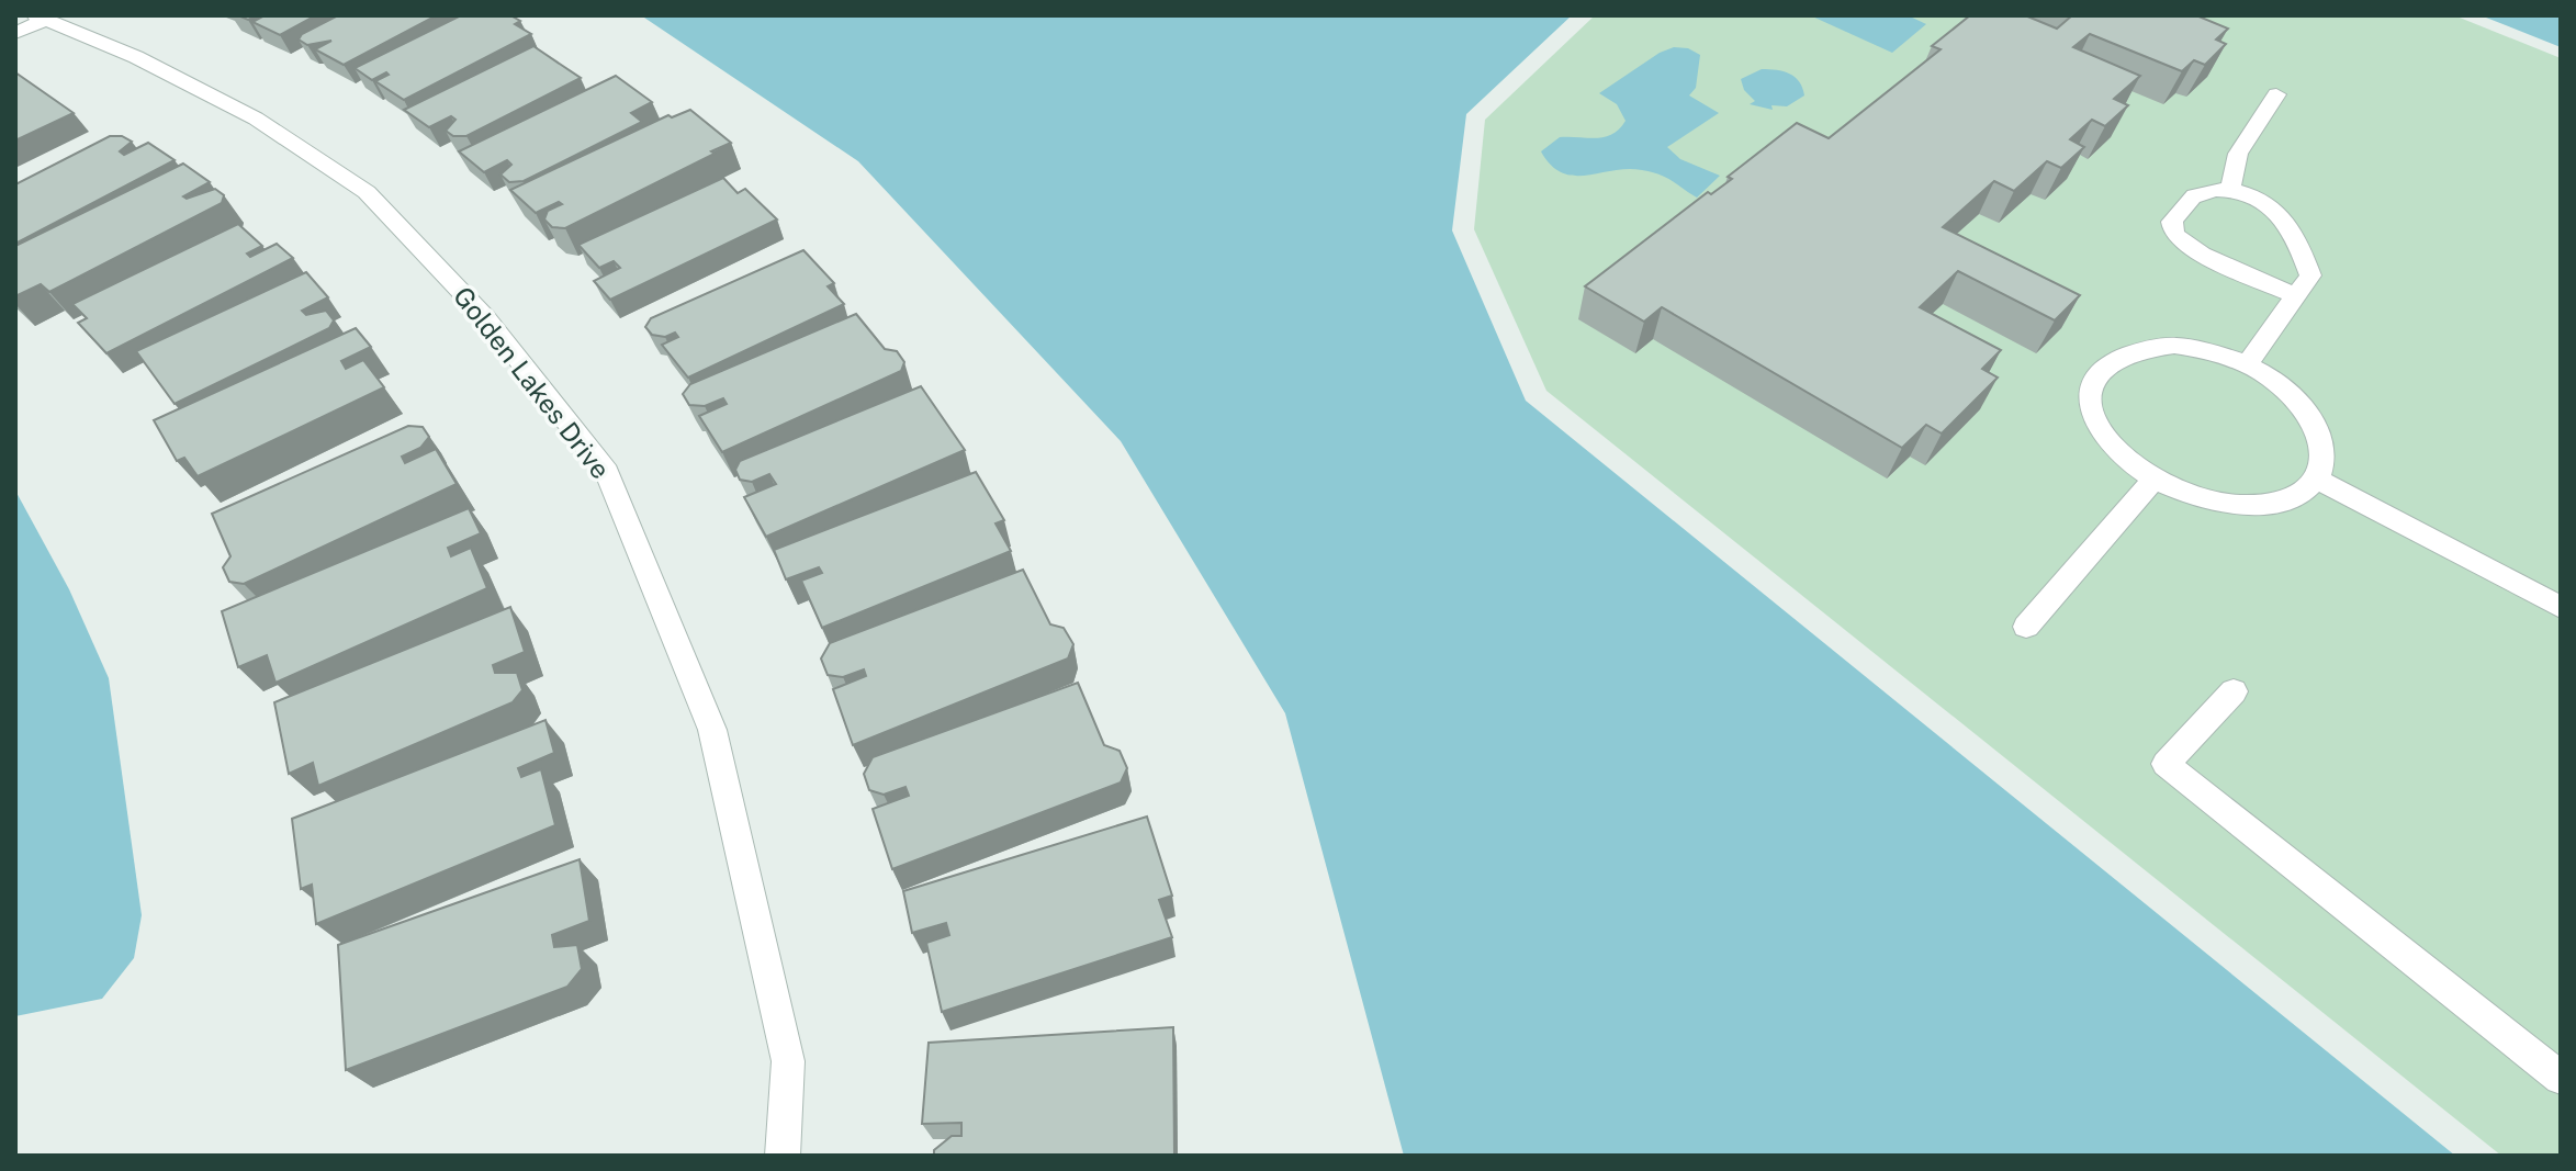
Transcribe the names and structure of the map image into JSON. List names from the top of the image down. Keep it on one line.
{"streets":{"street":["Golden Lakes Drive"]}}
